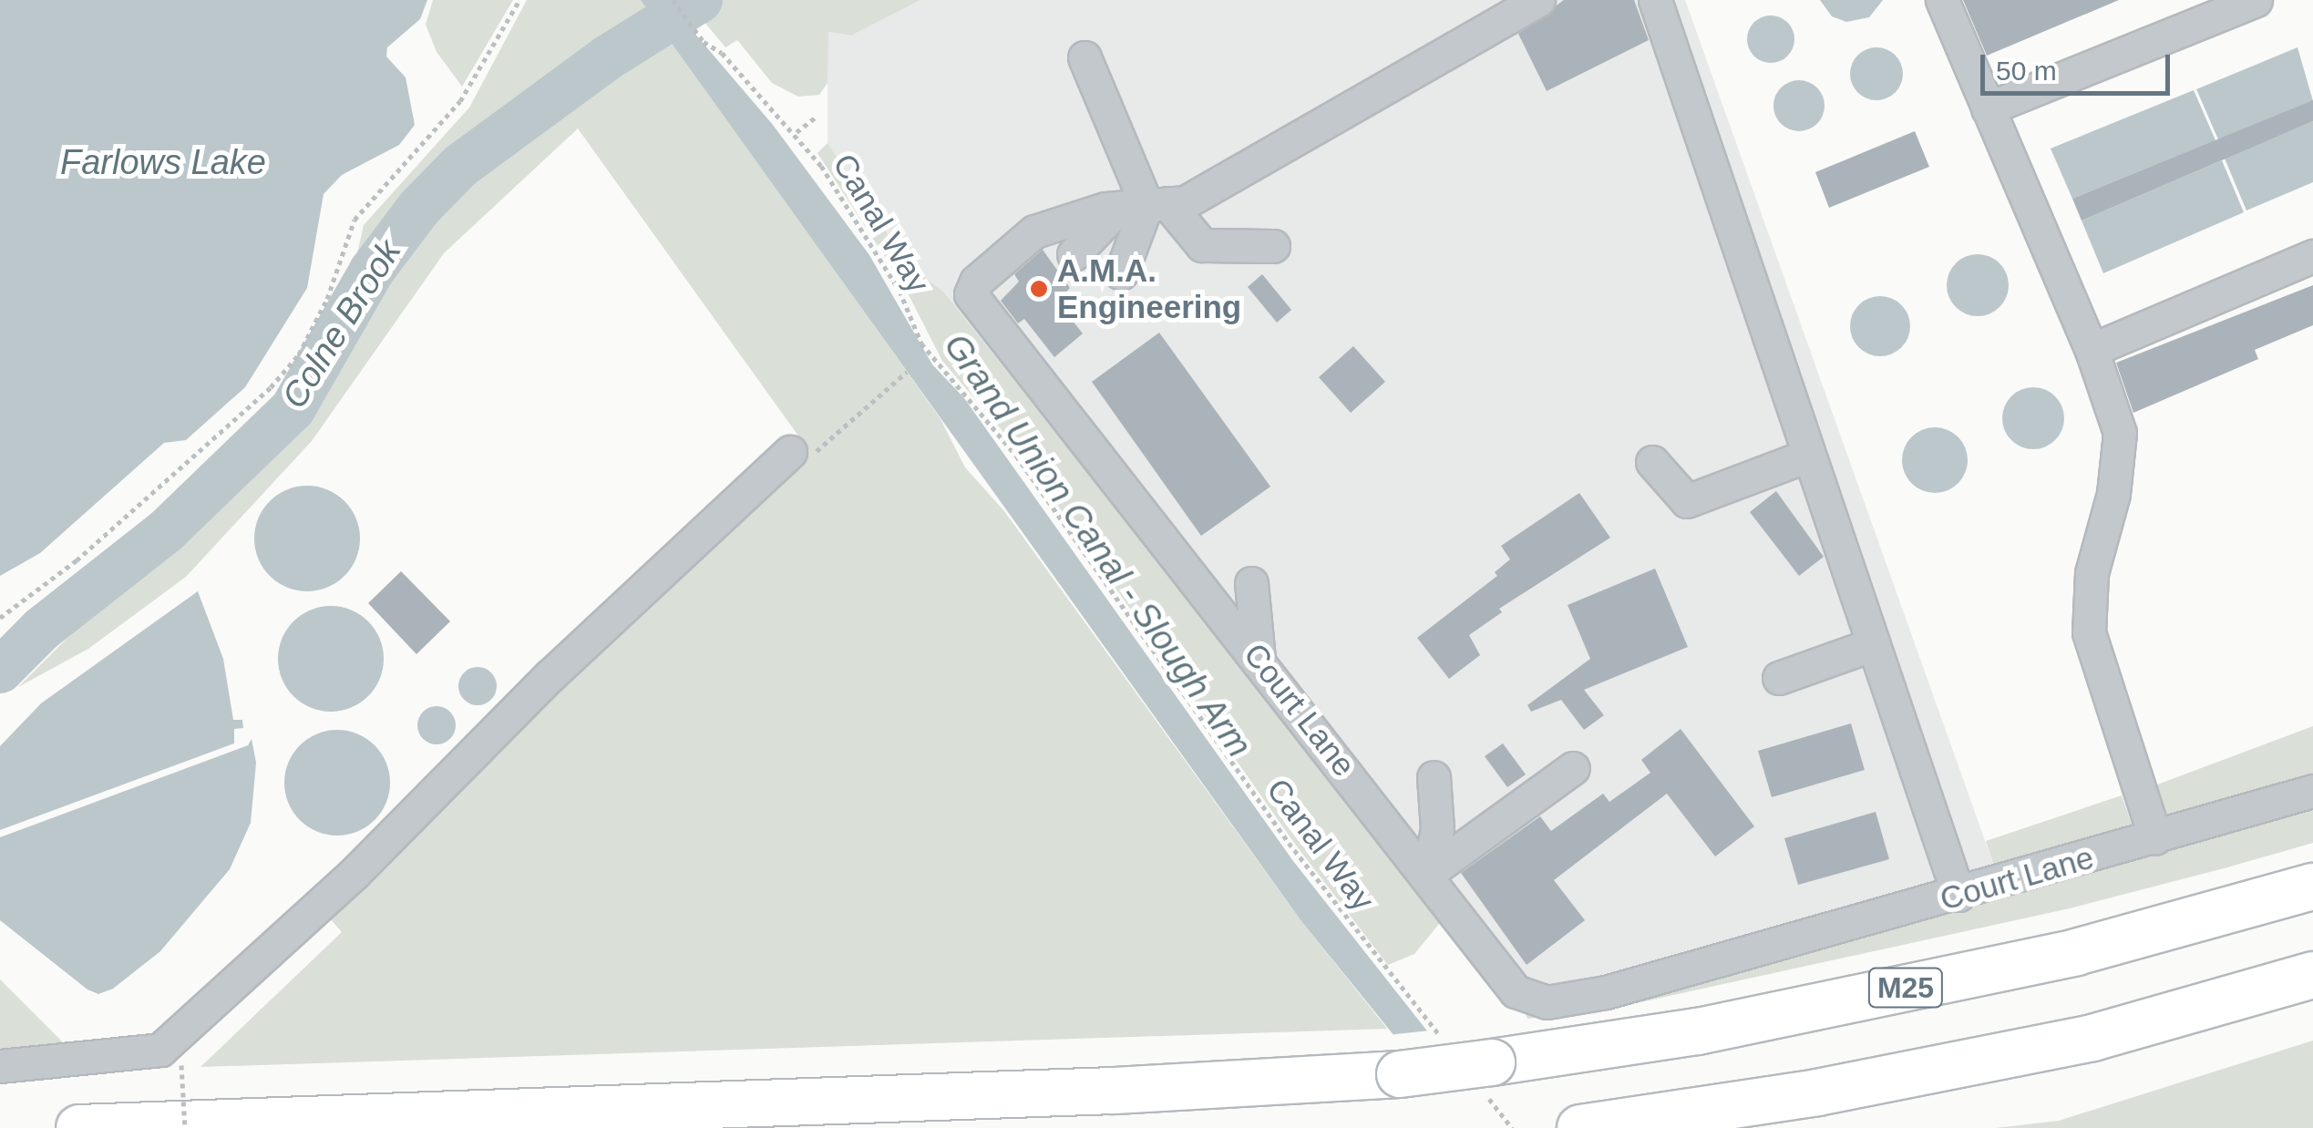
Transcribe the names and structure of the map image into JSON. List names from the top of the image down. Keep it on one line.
{"streets":{"highway":["M25"],"street":["Court Lane"],"path":["Canal Way"]},"water":["Farlows Lake","Colne Brook","Grand Union Canal - Slough Arm"],"places":["A.M.A. Engineering"],"scale_bar":"50 m"}
